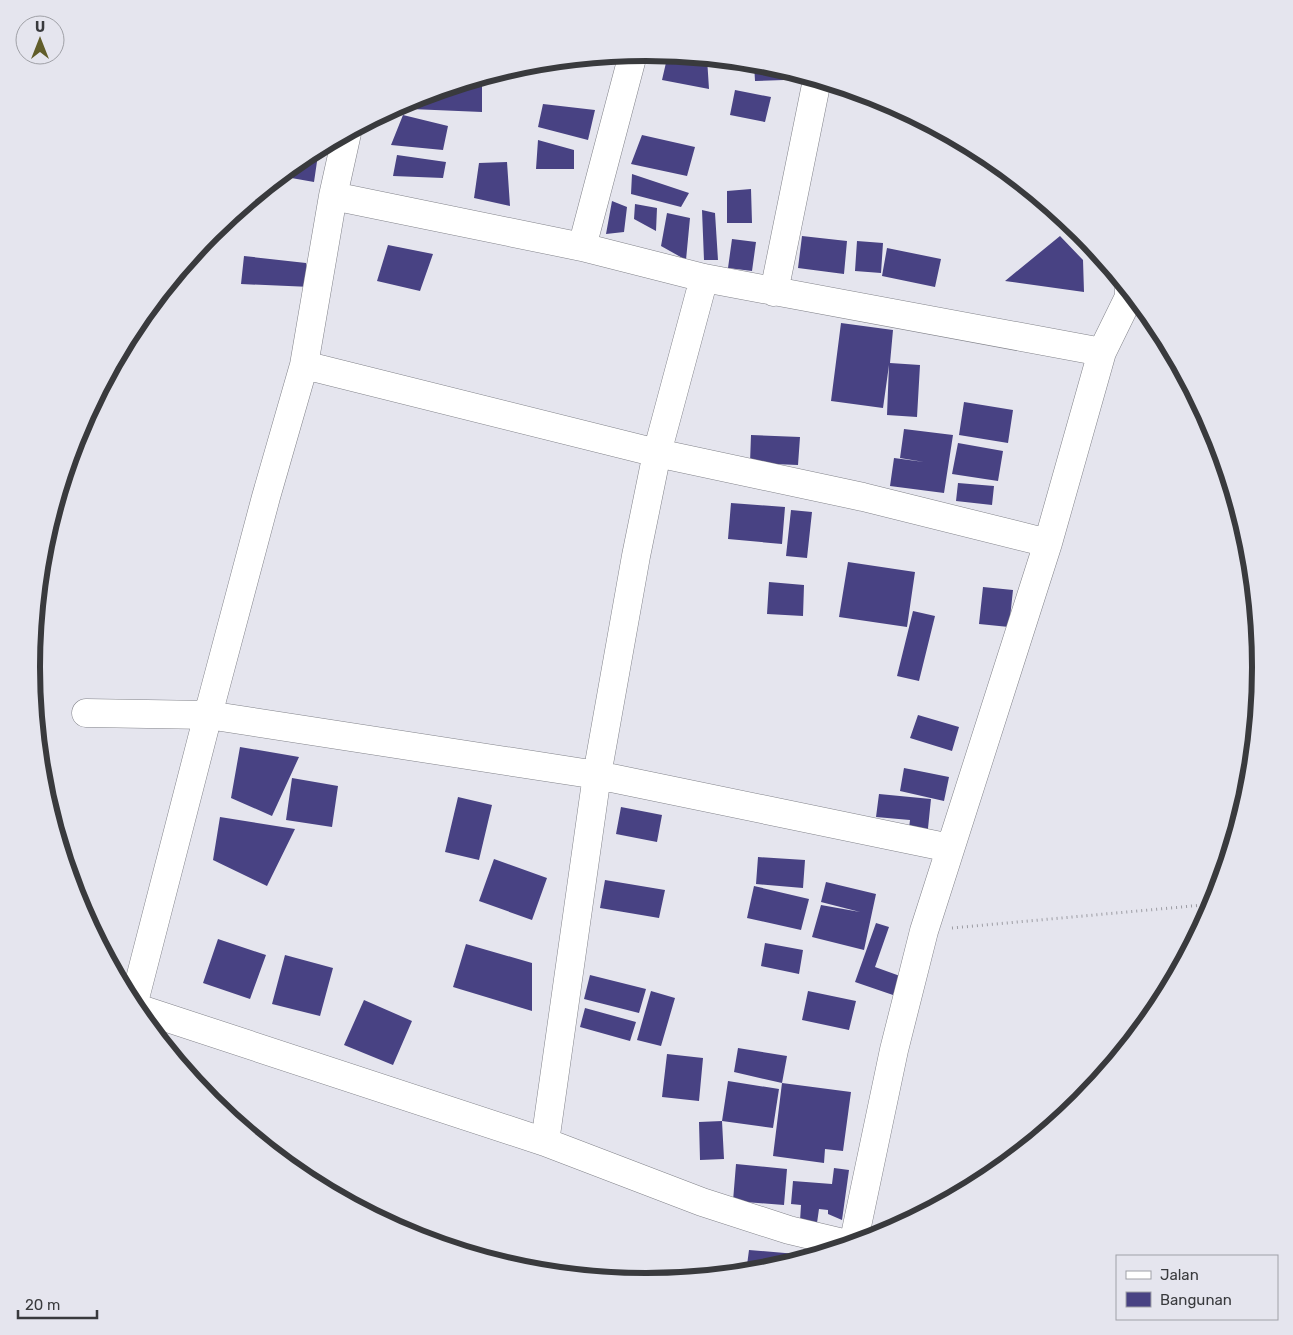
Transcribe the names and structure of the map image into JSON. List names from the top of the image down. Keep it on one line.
{"legend":["Jalan","Bangunan"],"scale_bar":"20 m","north":"top"}
